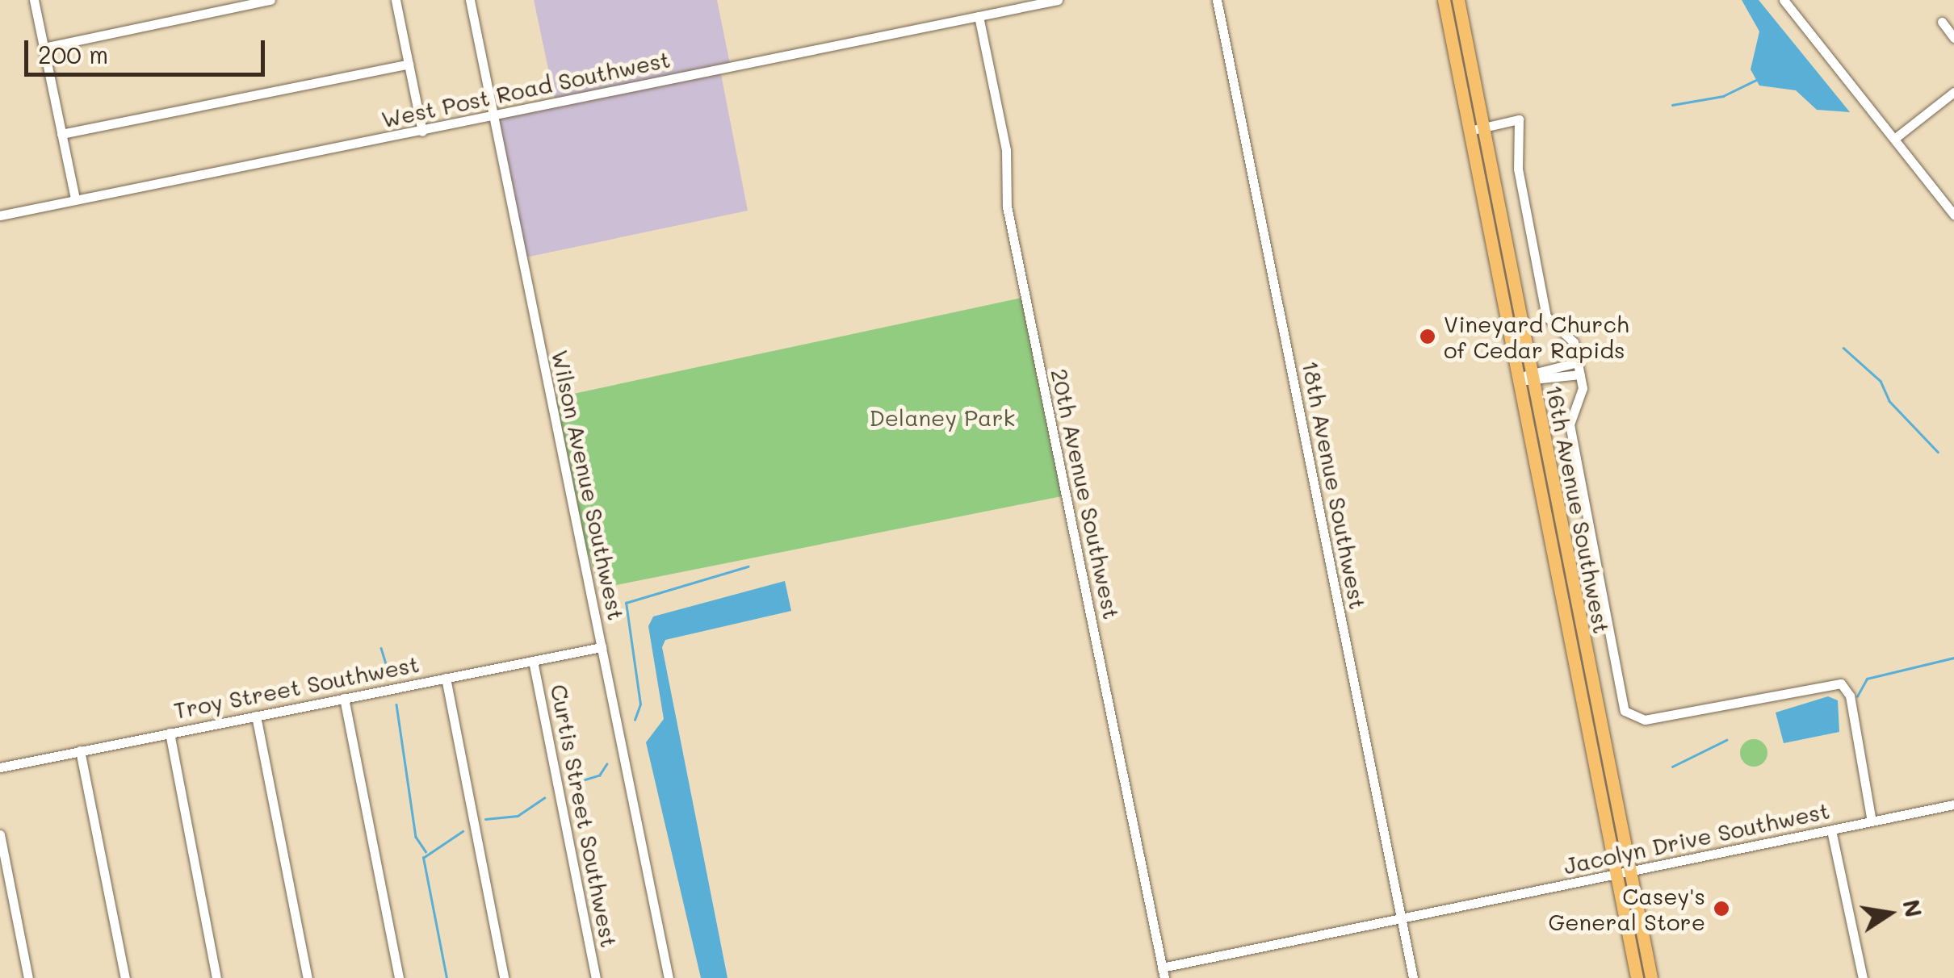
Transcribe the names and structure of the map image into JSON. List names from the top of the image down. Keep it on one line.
{"streets":{"main road":["16th Avenue Southwest"],"street":["West Post Road Southwest","Wilson Avenue Southwest","18th Avenue Southwest","20th Avenue Southwest","Troy Street Southwest","Curtis Street Southwest","Jacolyn Drive Southwest"]},"crossings":[["West Post Road Southwest","Wilson Avenue Southwest"],["West Post Road Southwest","20th Avenue Southwest"],["Wilson Avenue Southwest","Troy Street Southwest"],["18th Avenue Southwest","Jacolyn Drive Southwest"],["20th Avenue Southwest","Jacolyn Drive Southwest"],["16th Avenue Southwest","Jacolyn Drive Southwest"],["Troy Street Southwest","Curtis Street Southwest"]],"parks":["Delaney Park"],"places":["Vineyard Church of Cedar Rapids","Casey's General Store"],"scale_bar":"200 m","north":"right"}
